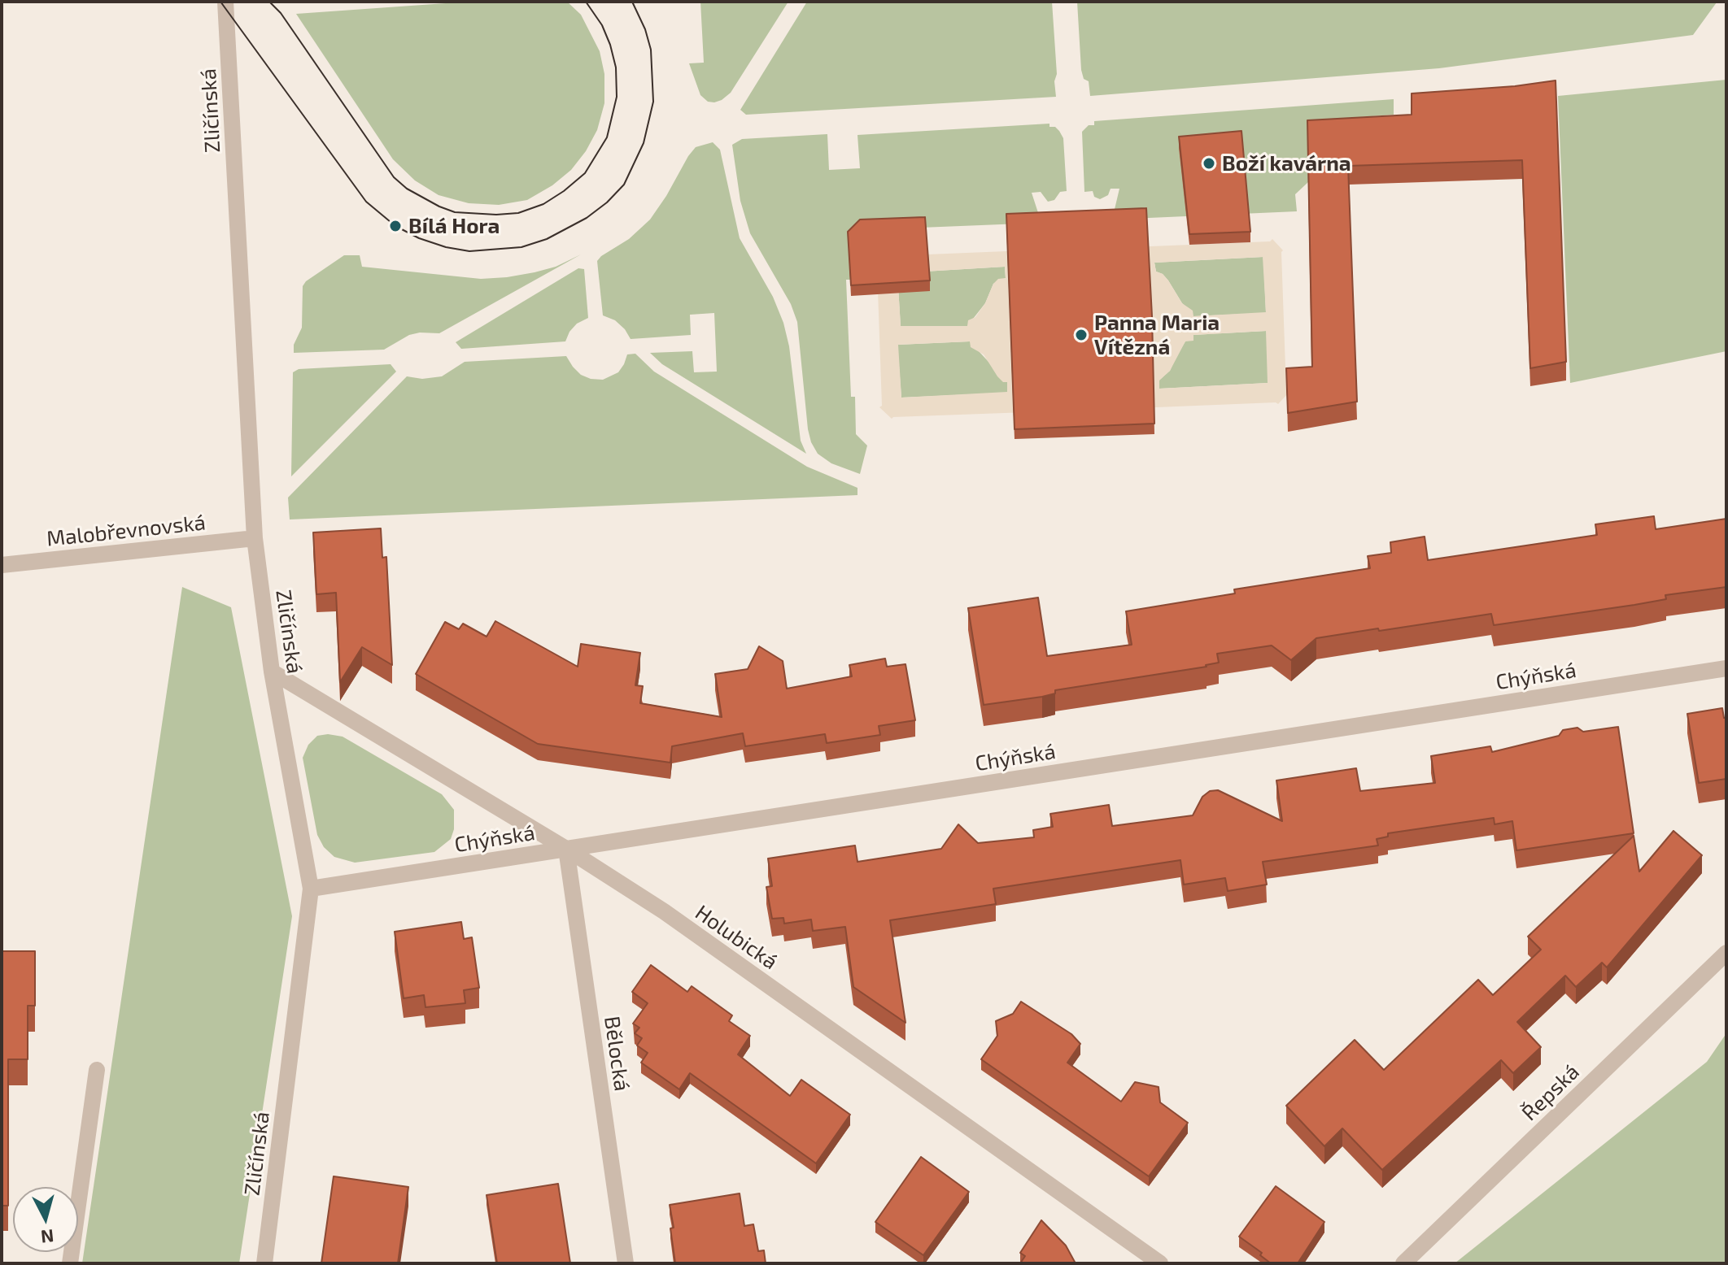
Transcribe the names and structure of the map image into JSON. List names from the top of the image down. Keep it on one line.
{"streets":{"street":["Zličínská","Malobřevnovská","Chýňská","Holubická","Bělocká","Řepská"]},"crossings":[["Zličínská","Malobřevnovská"],["Zličínská","Chýňská"],["Zličínská","Holubická"],["Chýňská","Holubická"],["Chýňská","Bělocká"],["Holubická","Bělocká"]],"places":["Boží kavárna","Bílá Hora","Panna Maria Vítězná"],"north":"bottom"}
